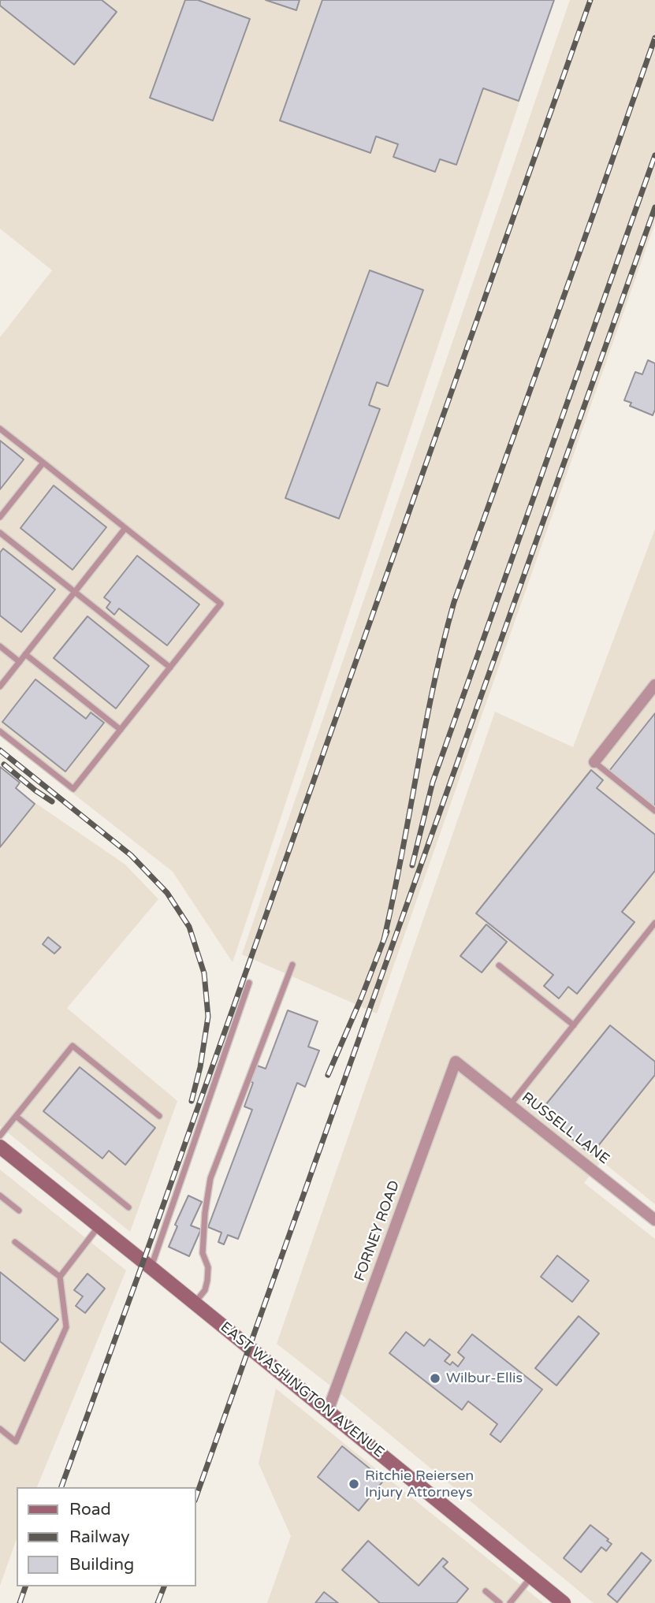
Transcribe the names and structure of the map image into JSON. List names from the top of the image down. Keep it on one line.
{"streets":{"main road":["EAST WASHINGTON AVENUE"],"street":["RUSSELL LANE","FORNEY ROAD"]},"crossings":[["RUSSELL LANE","FORNEY ROAD"],["FORNEY ROAD","EAST WASHINGTON AVENUE"]],"places":["Wilbur-Ellis","Ritchie Reiersen Injury Attorneys"],"legend":["Road","Railway","Building"]}
